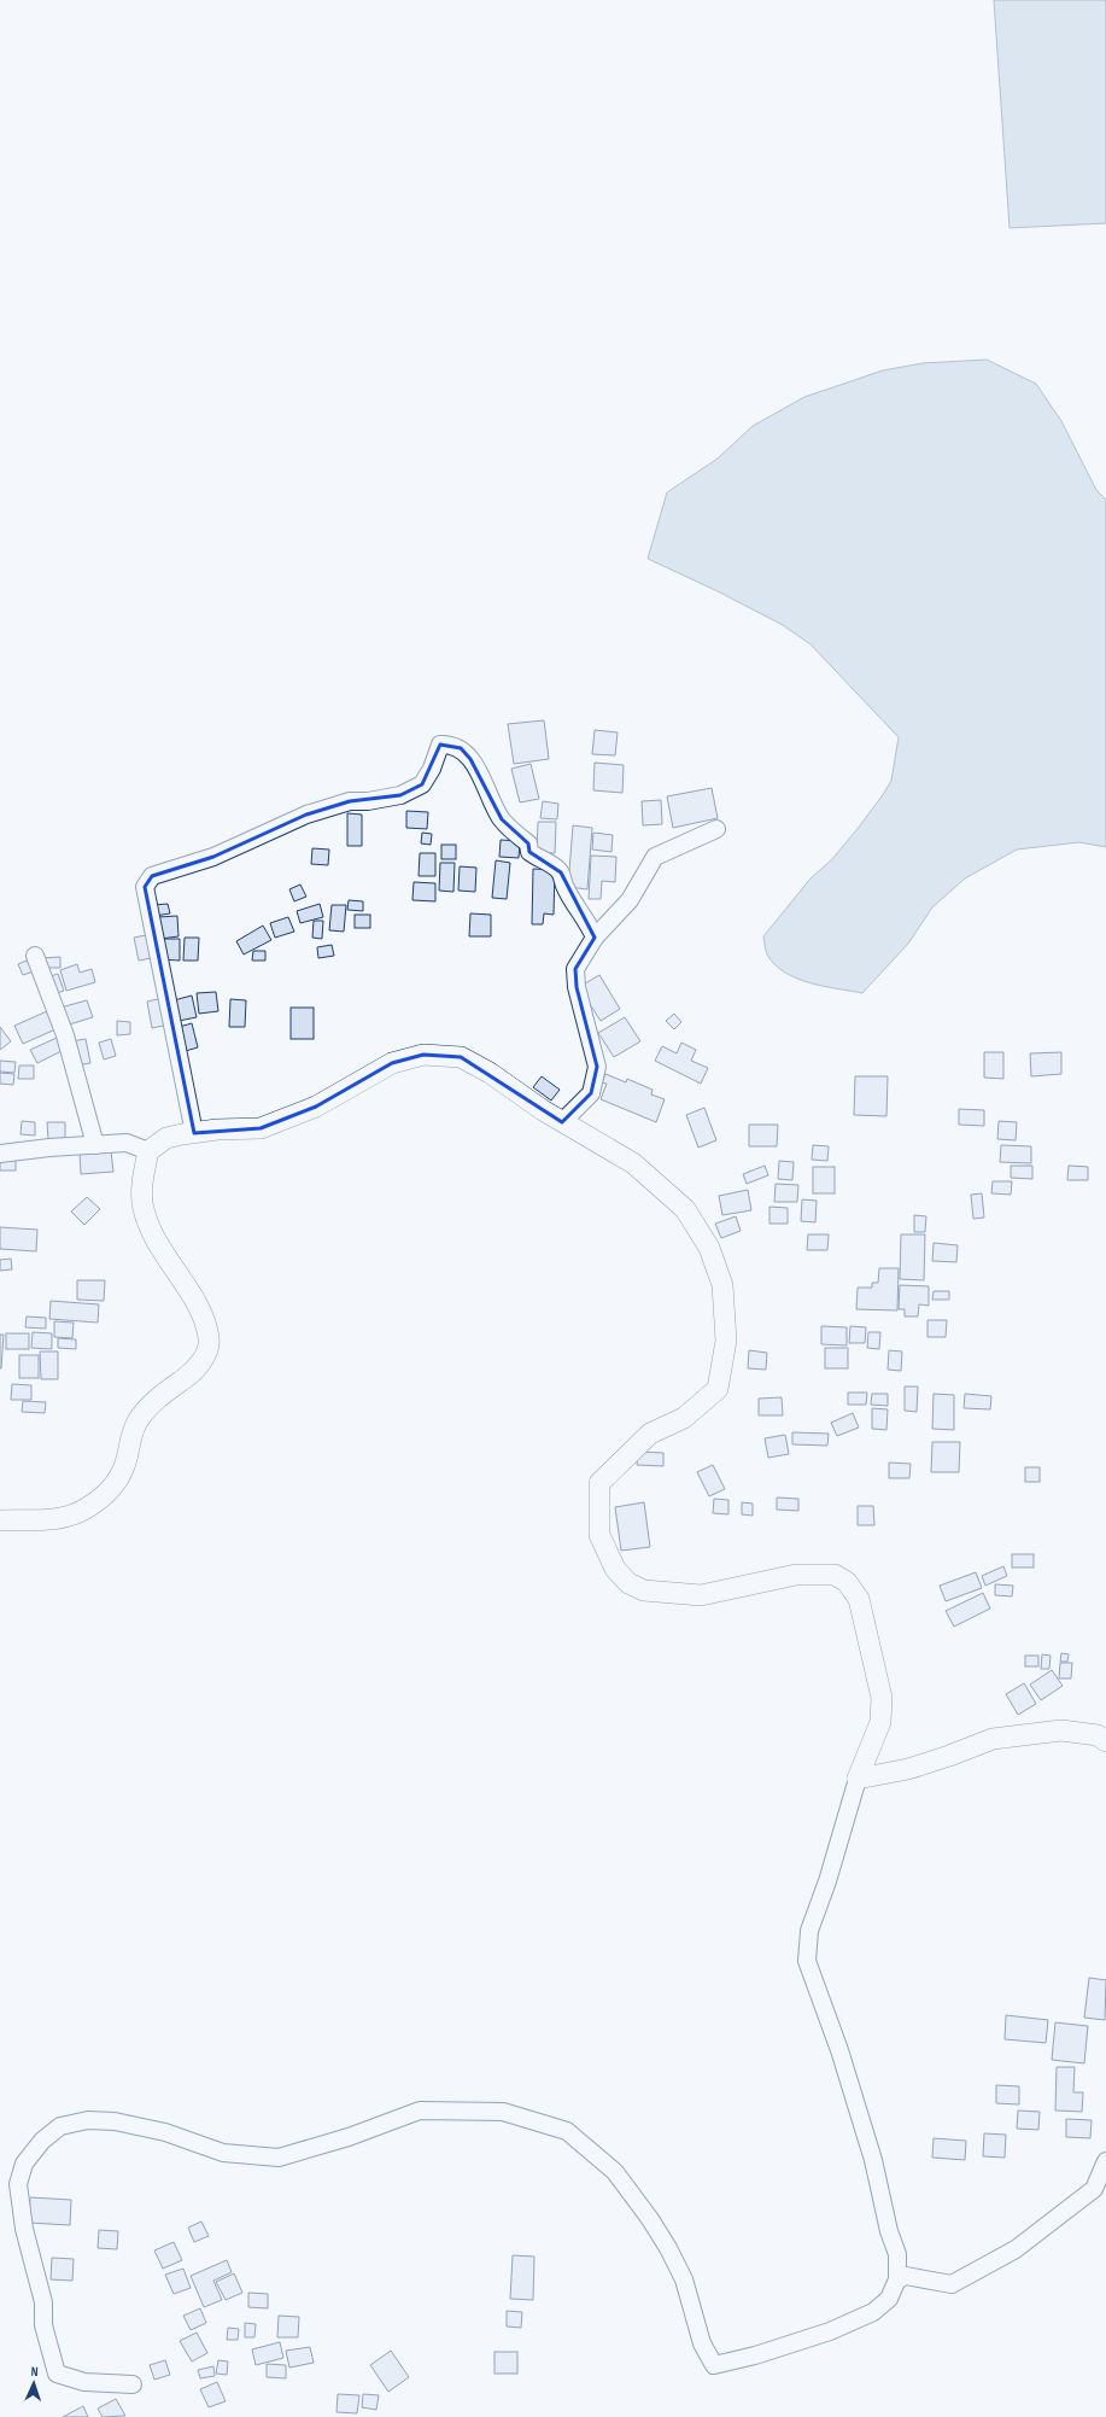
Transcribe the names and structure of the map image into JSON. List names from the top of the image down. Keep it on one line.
{"north":"top"}
